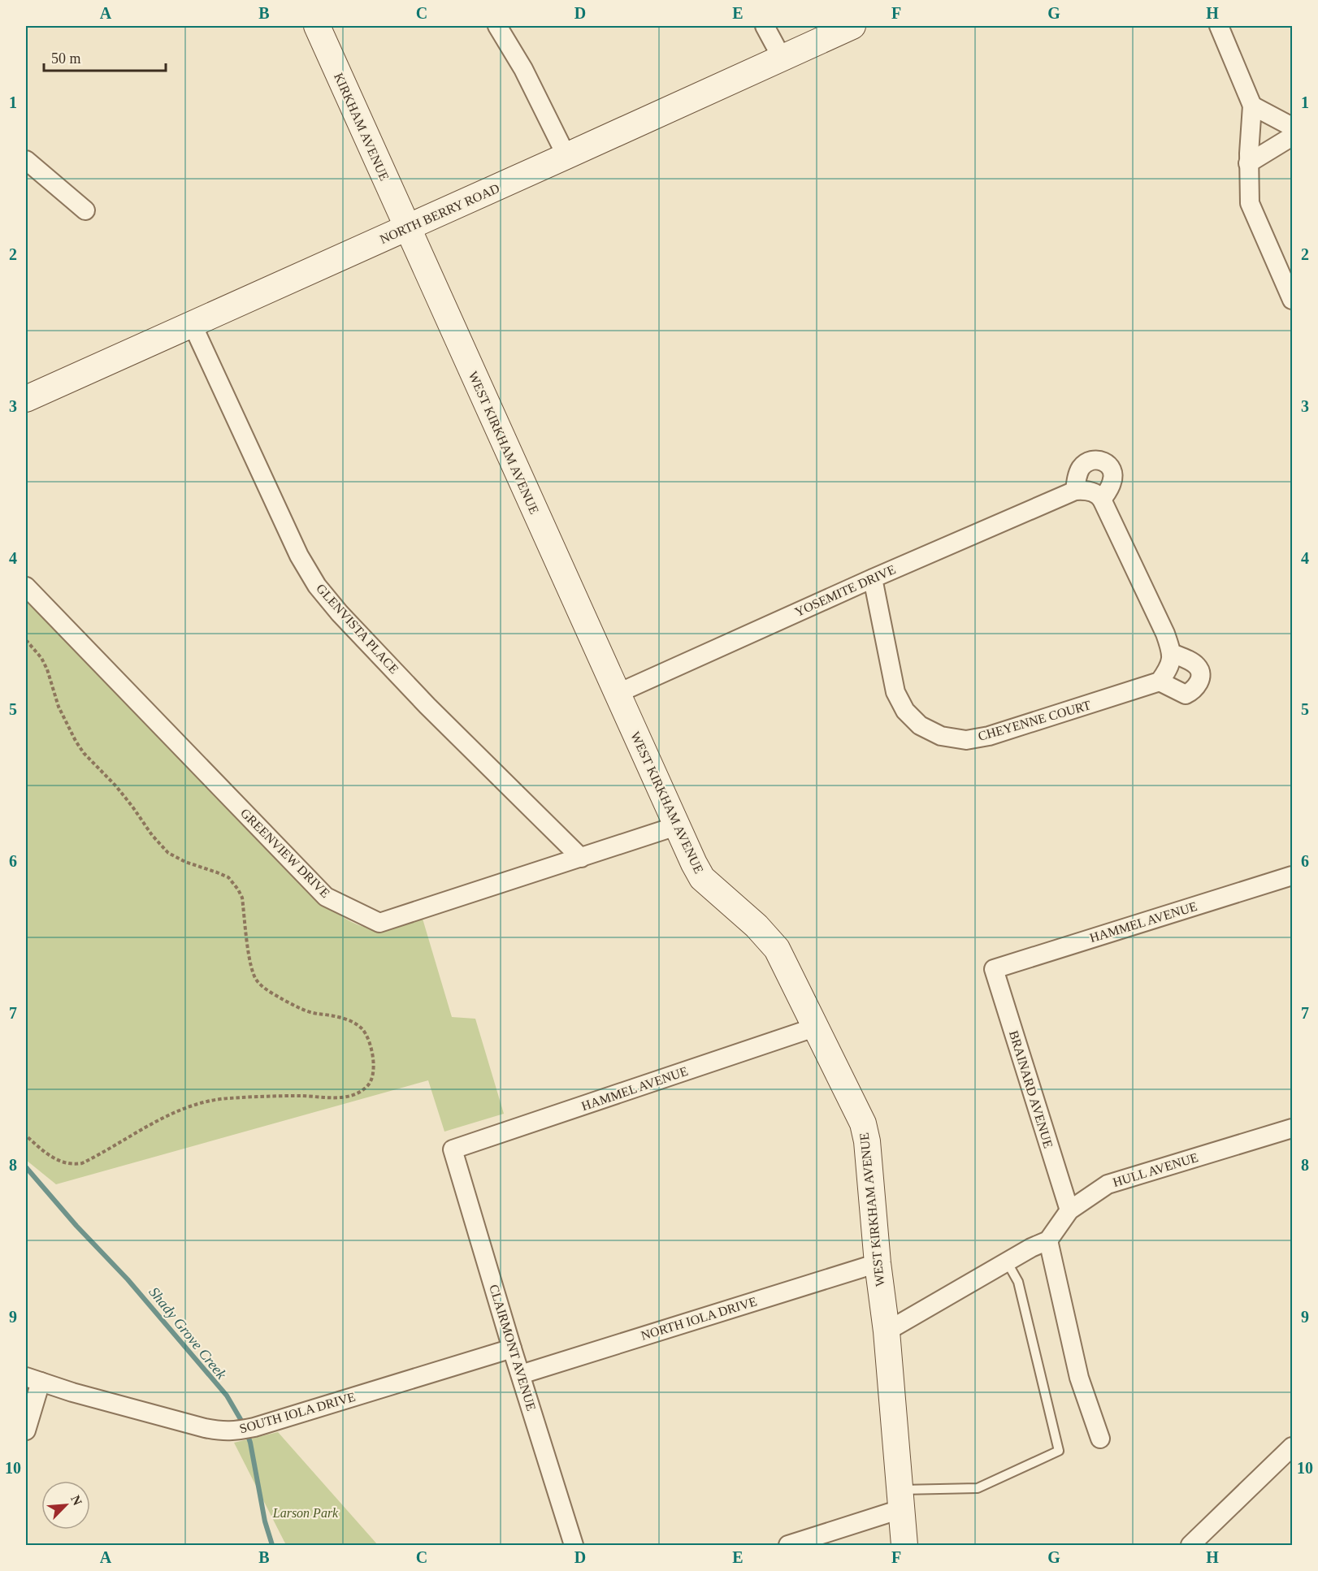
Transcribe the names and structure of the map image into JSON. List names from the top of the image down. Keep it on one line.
{"streets":{"street":["KIRKHAM AVENUE","NORTH BERRY ROAD","WEST KIRKHAM AVENUE","YOSEMITE DRIVE","GLENVISTA PLACE","CHEYENNE COURT","GREENVIEW DRIVE","HAMMEL AVENUE","BRAINARD AVENUE","HULL AVENUE","NORTH IOLA DRIVE","CLAIRMONT AVENUE","SOUTH IOLA DRIVE"]},"crossings":[["KIRKHAM AVENUE","NORTH BERRY ROAD"],["KIRKHAM AVENUE","WEST KIRKHAM AVENUE"],["NORTH BERRY ROAD","WEST KIRKHAM AVENUE"],["NORTH BERRY ROAD","GLENVISTA PLACE"],["WEST KIRKHAM AVENUE","YOSEMITE DRIVE"],["WEST KIRKHAM AVENUE","GREENVIEW DRIVE"],["WEST KIRKHAM AVENUE","HAMMEL AVENUE"],["WEST KIRKHAM AVENUE","NORTH IOLA DRIVE"],["YOSEMITE DRIVE","CHEYENNE COURT"],["GLENVISTA PLACE","GREENVIEW DRIVE"],["HAMMEL AVENUE","BRAINARD AVENUE"],["HAMMEL AVENUE","CLAIRMONT AVENUE"],["BRAINARD AVENUE","HULL AVENUE"],["NORTH IOLA DRIVE","CLAIRMONT AVENUE"],["CLAIRMONT AVENUE","SOUTH IOLA DRIVE"]],"water":["Shady Grove Creek"],"parks":["Larson Park"],"scale_bar":"50 m","north":"top right","grid":{"columns":["A","B","C","D","E","F","G","H"],"rows":["1","2","3","4","5","6","7","8","9","10"]}}
